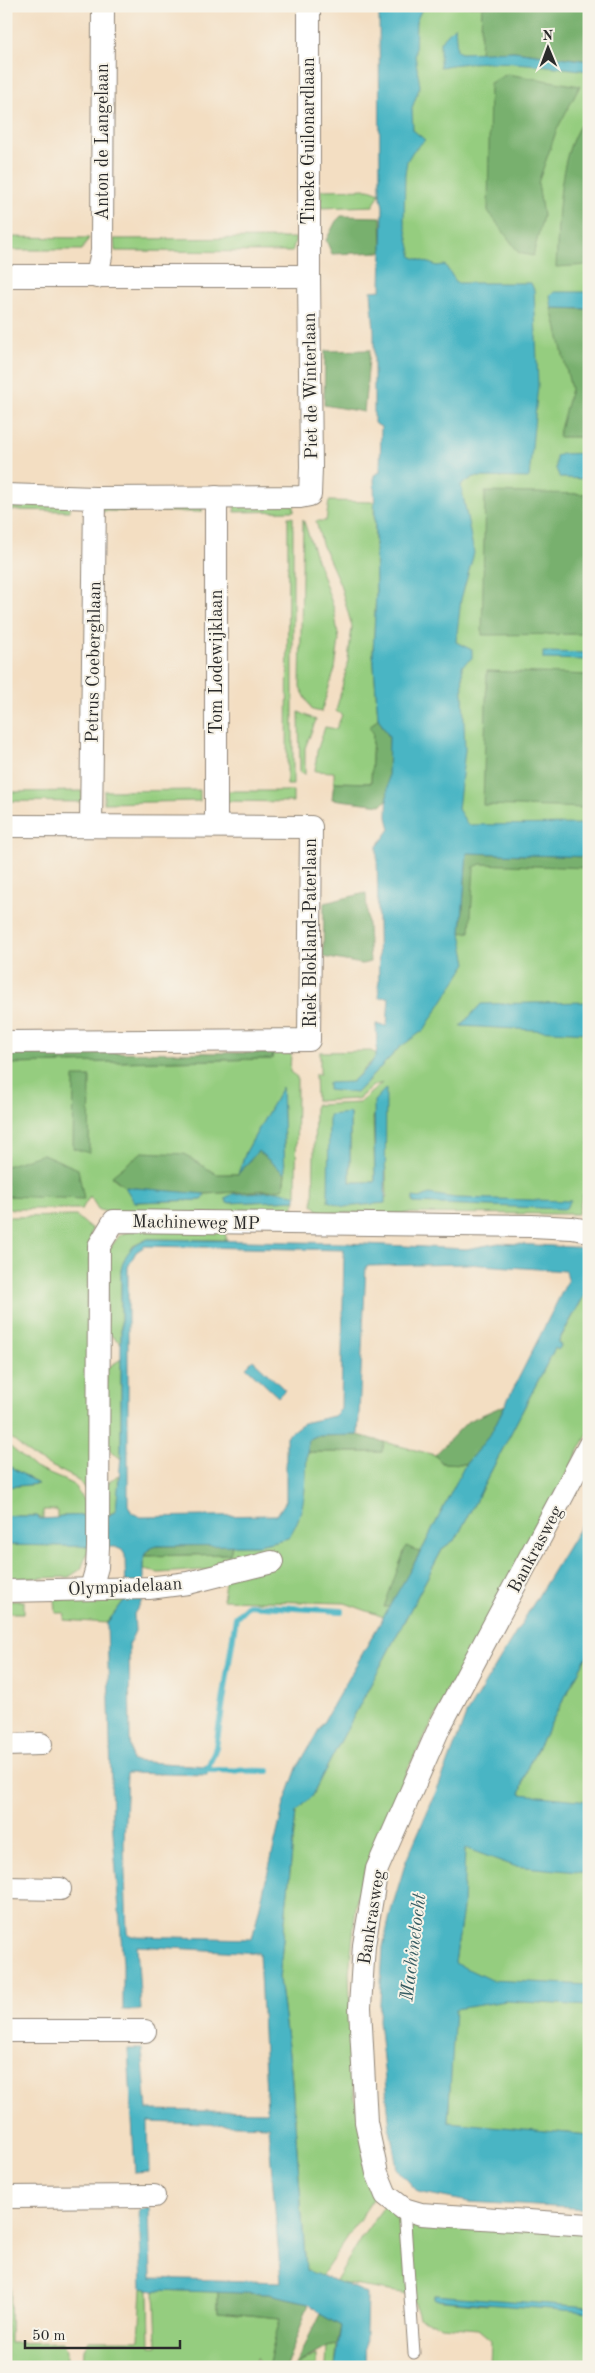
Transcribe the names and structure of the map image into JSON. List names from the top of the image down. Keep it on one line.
{"streets":{"street":["Tineke Guilonardlaan","Anton de Langelaan","Piet de Winterlaan","Petrus Coeberghlaan","Tom Lodewijklaan","Riek Blokland-Paterlaan","Machineweg MP","Bankrasweg","Olympiadelaan"]},"crossings":[["Tineke Guilonardlaan","Piet de Winterlaan"],["Piet de Winterlaan","Petrus Coeberghlaan"],["Piet de Winterlaan","Tom Lodewijklaan"],["Petrus Coeberghlaan","Riek Blokland-Paterlaan"],["Tom Lodewijklaan","Riek Blokland-Paterlaan"],["Machineweg MP","Olympiadelaan"]],"water":["Machinetocht"],"scale_bar":"50 m","north":"top"}
